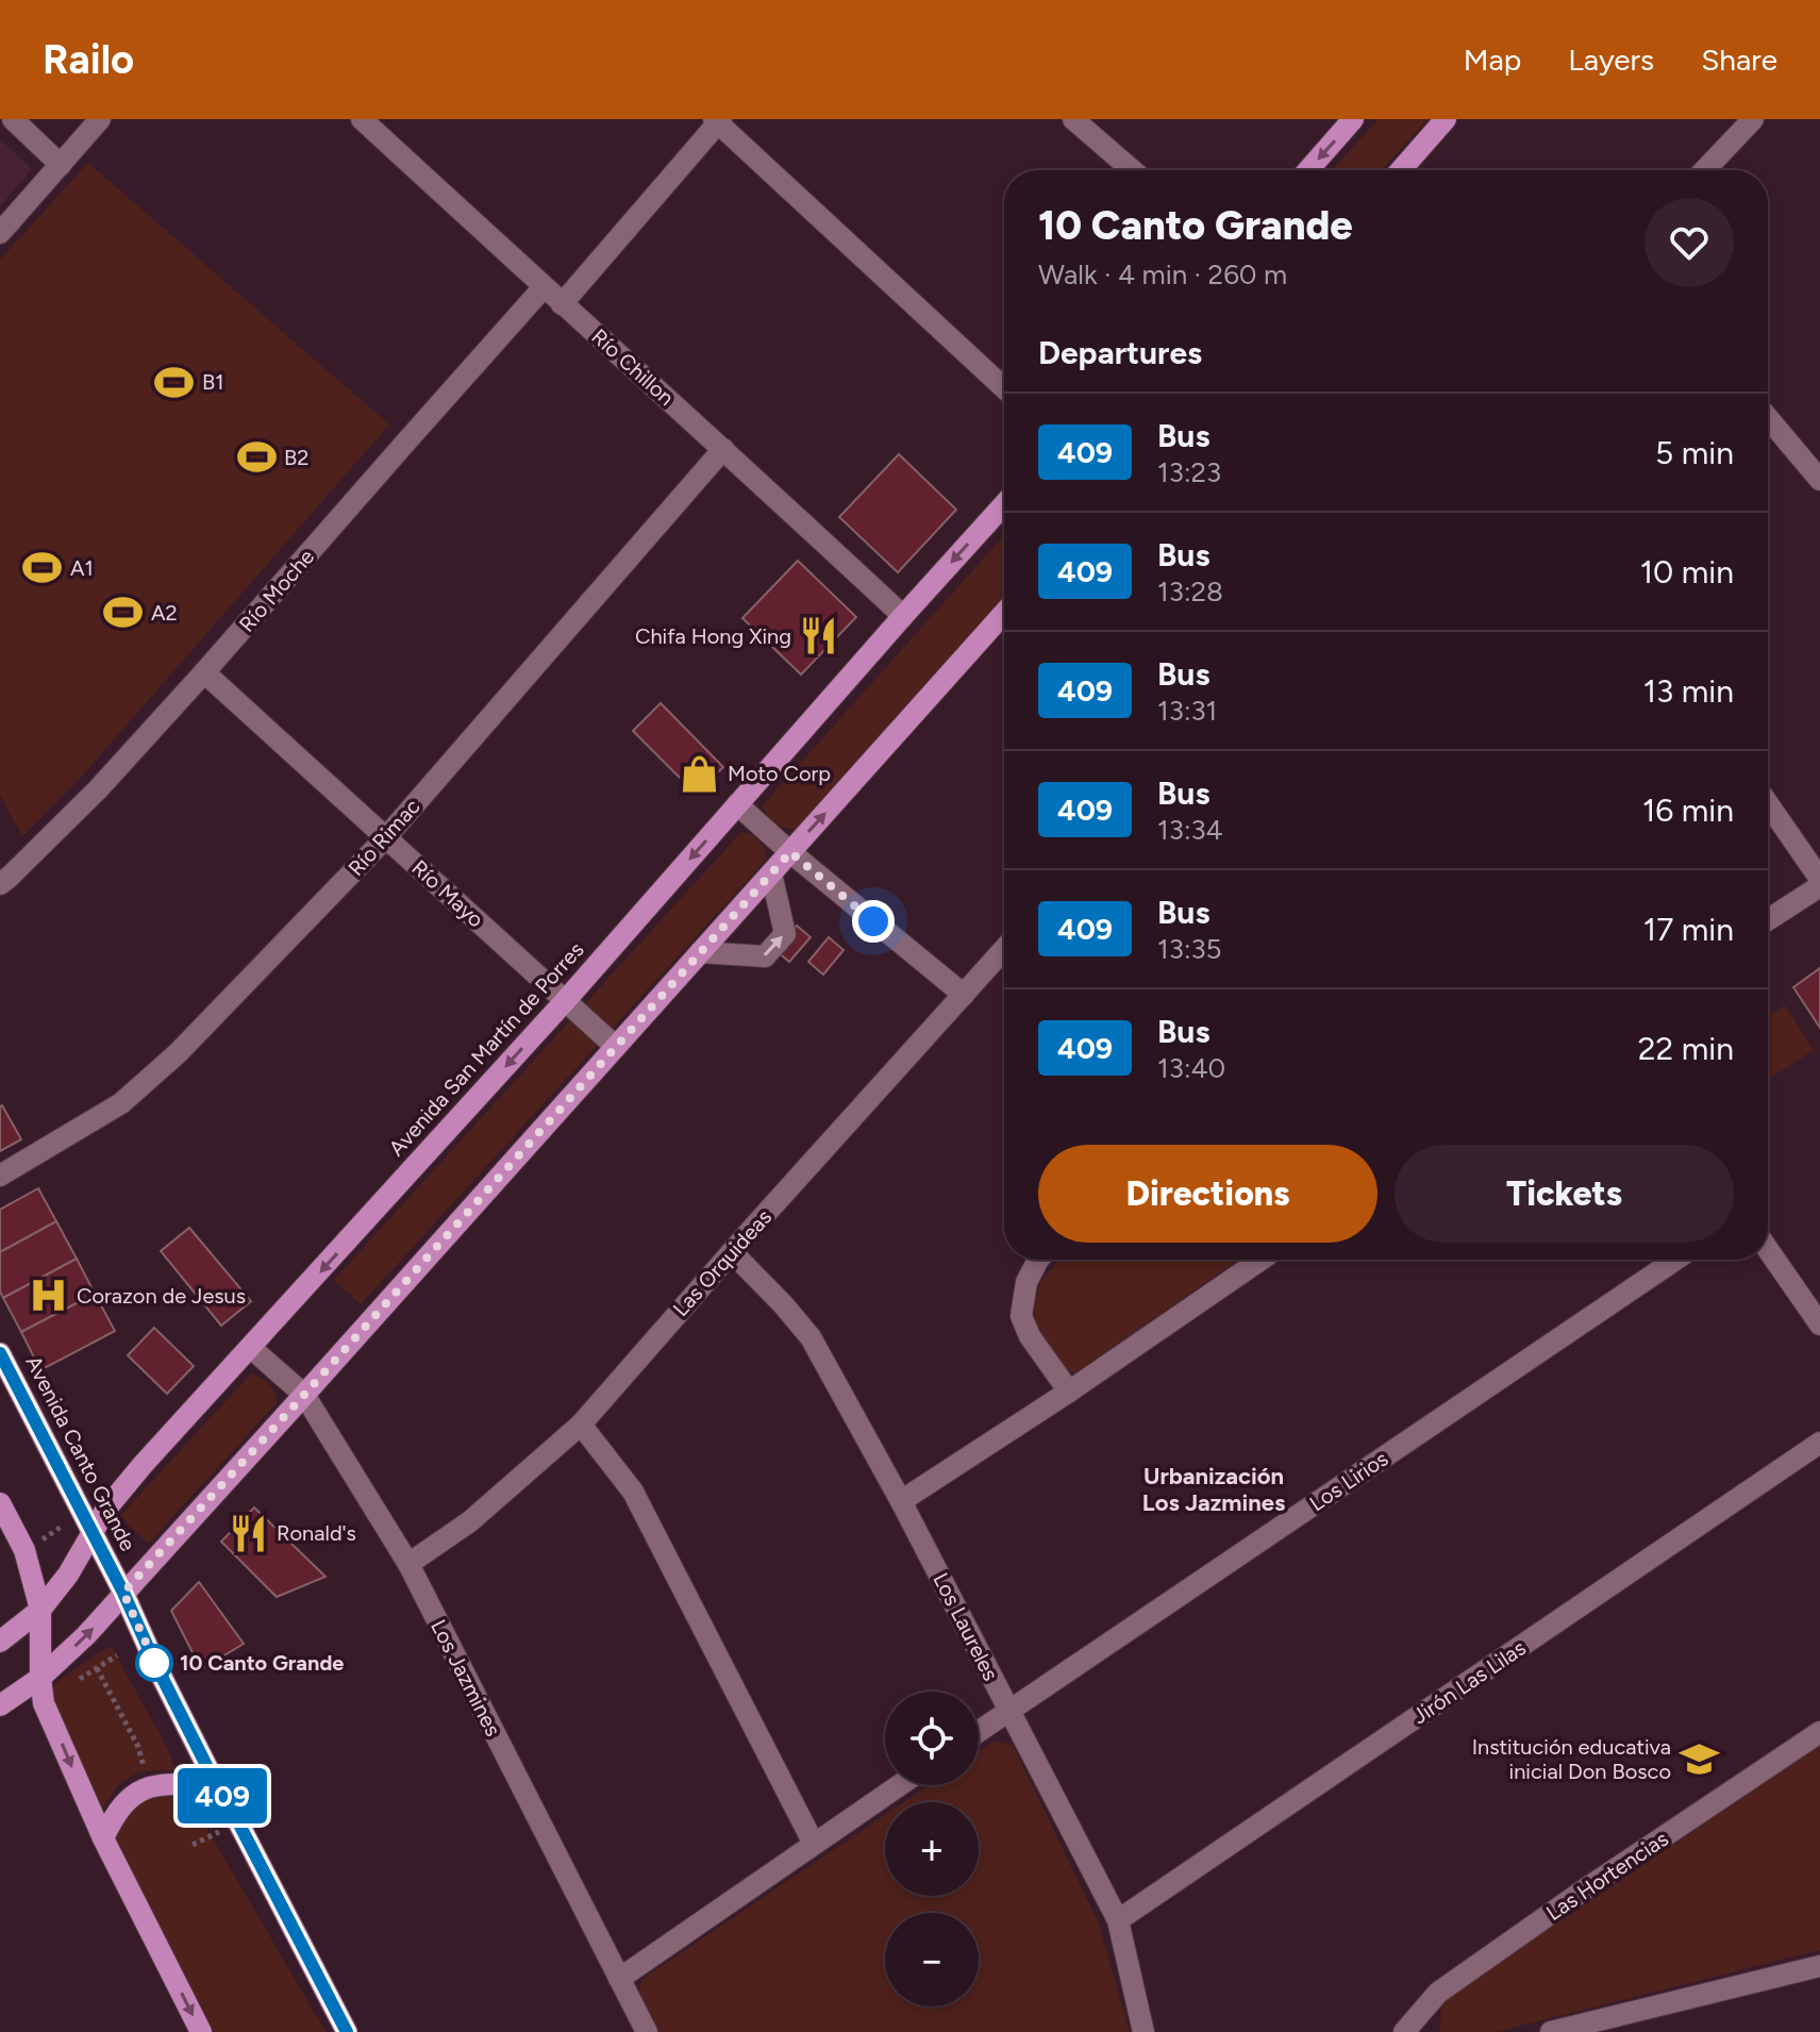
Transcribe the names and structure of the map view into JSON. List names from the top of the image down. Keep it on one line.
{"streets":{"main road":["Avenida San Martín de Porres","Avenida Canto Grande"],"street":["Río Chillon","Río Moche","Río Rimac","Río Mayo","Las Orquideas","Los Lirios","Los Laureles","Los Jazmines","Jirón Las Lilas","Las Hortencias"]},"crossings":[["Río Chillon","Río Moche"],["Río Chillon","Río Rimac"],["Río Chillon","Avenida San Martín de Porres"],["Río Moche","Río Mayo"],["Río Rimac","Río Mayo"],["Río Mayo","Avenida San Martín de Porres"],["Avenida San Martín de Porres","Avenida Canto Grande"],["Avenida San Martín de Porres","Los Jazmines"],["Las Orquideas","Los Laureles"],["Las Orquideas","Los Jazmines"],["Los Lirios","Los Laureles"],["Los Laureles","Jirón Las Lilas"]],"districts":["Urbanización Los Jazmines"],"places":{"sports":["B1","B2","A1","A2"],"restaurant":["Chifa Hong Xing","Ronald's"],"shop":["Moto Corp"],"hospital":["Corazon de Jesus"],"other":["10 Canto Grande"],"school or university":["Institución educativa inicial Don Bosco"]},"lines":["bus line 409"],"page":{"header":"Railo","nav":["Map","Layers","Share"],"on_map":"409","heading":[["10 Canto Grande","Walk · 4 min · 260 m"],"Departures"],"list":[{"mark":"409","name":"Bus","note":"13:23","value":"5 min"},{"mark":"409","name":"Bus","note":"13:28","value":"10 min"},{"mark":"409","name":"Bus","note":"13:31","value":"13 min"},{"mark":"409","name":"Bus","note":"13:34","value":"16 min"},{"mark":"409","name":"Bus","note":"13:35","value":"17 min"},{"mark":"409","name":"Bus","note":"13:40","value":"22 min"}],"buttons":["Directions","Tickets"],"map_buttons":["+","−"]}}
